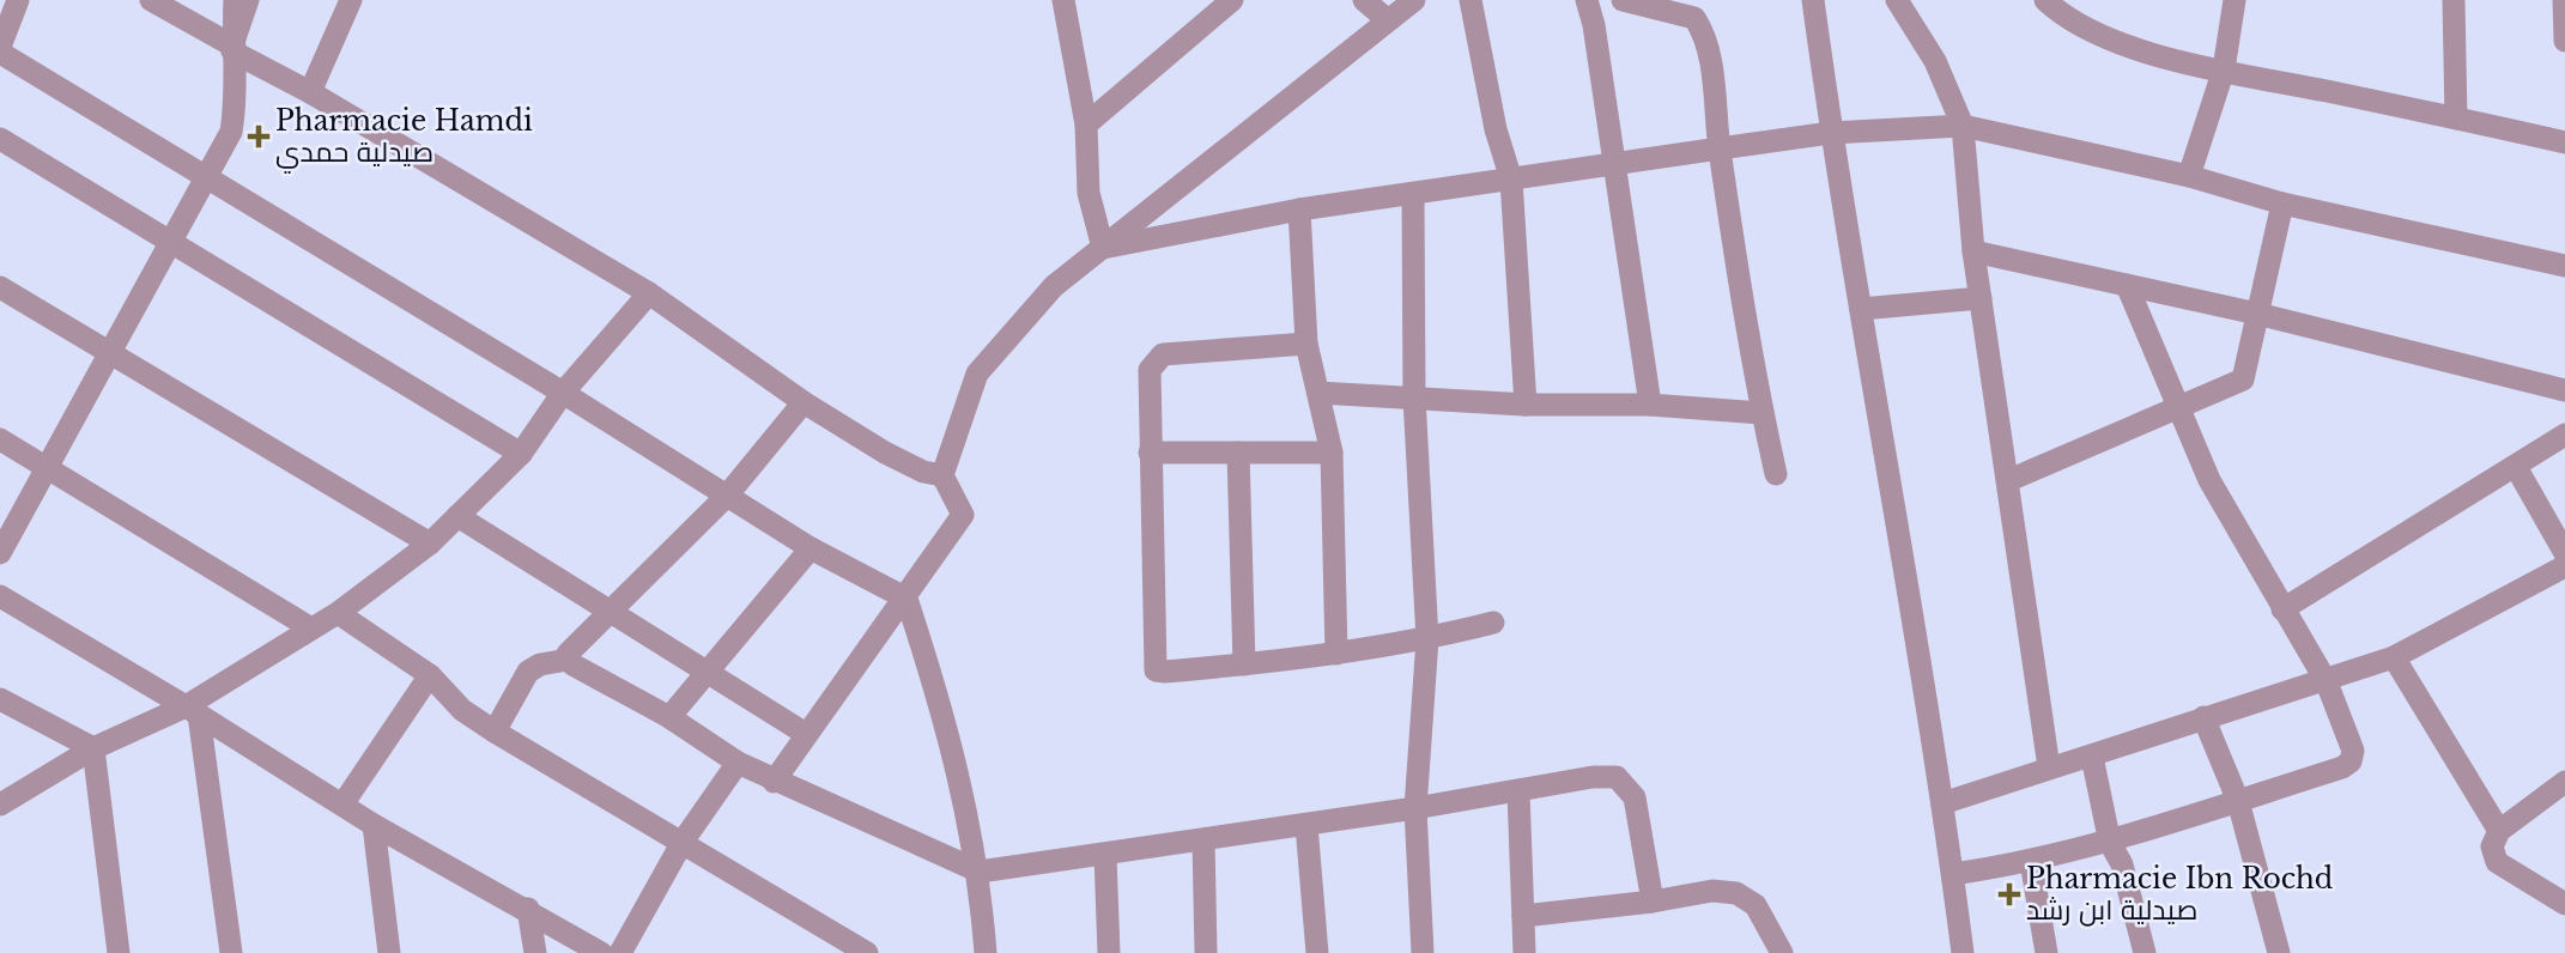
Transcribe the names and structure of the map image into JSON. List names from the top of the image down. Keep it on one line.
{"places":{"health":["Pharmacie Hamdi صيدلية حمدي","Pharmacie Ibn Rochd صيدلية ابن رشد"]}}
